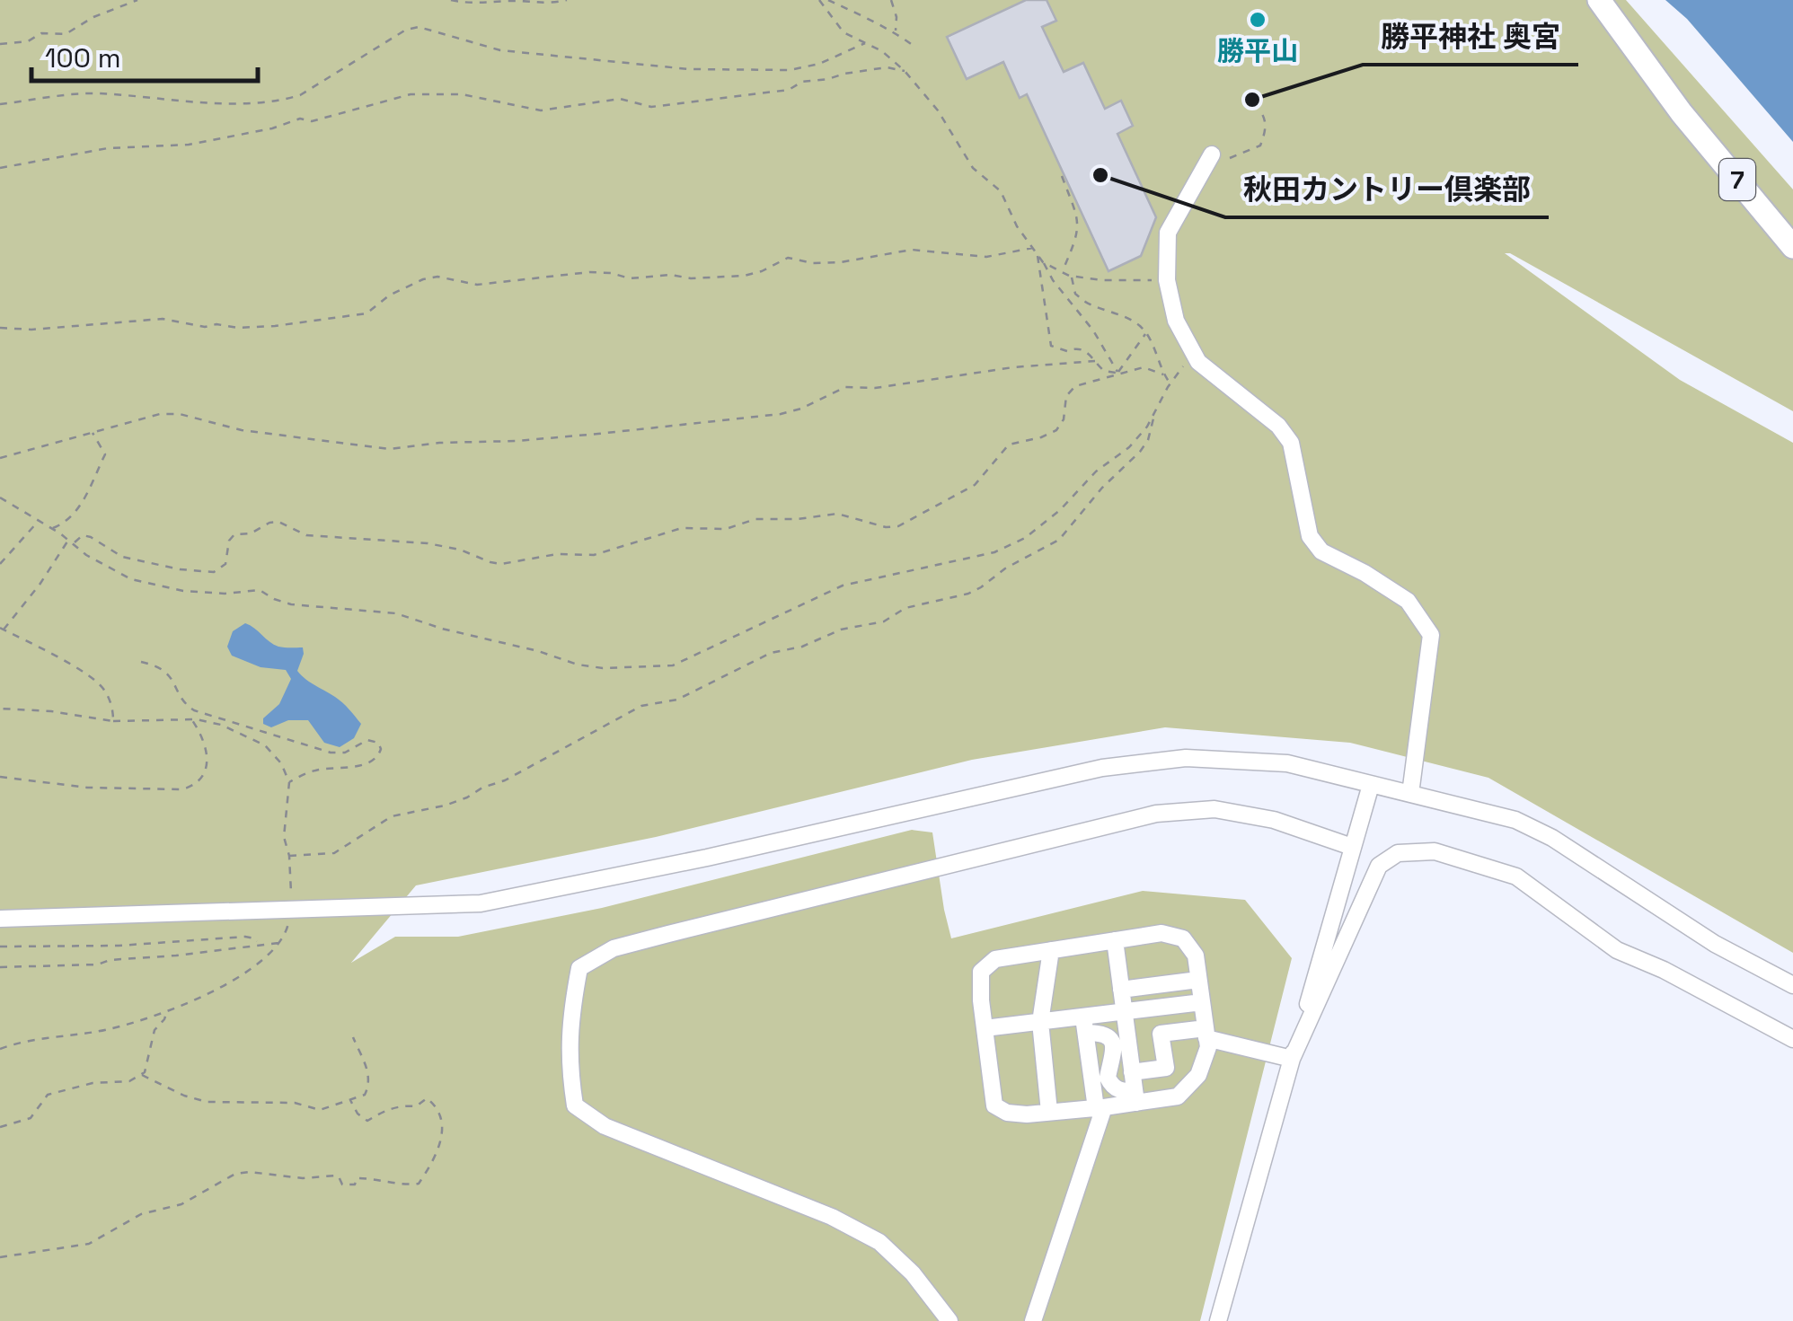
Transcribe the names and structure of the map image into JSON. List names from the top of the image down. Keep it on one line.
{"streets":{"highway":["7"]},"places":["勝平山","勝平神社 奥宮","秋田カントリー倶楽部"],"scale_bar":"100 m"}
